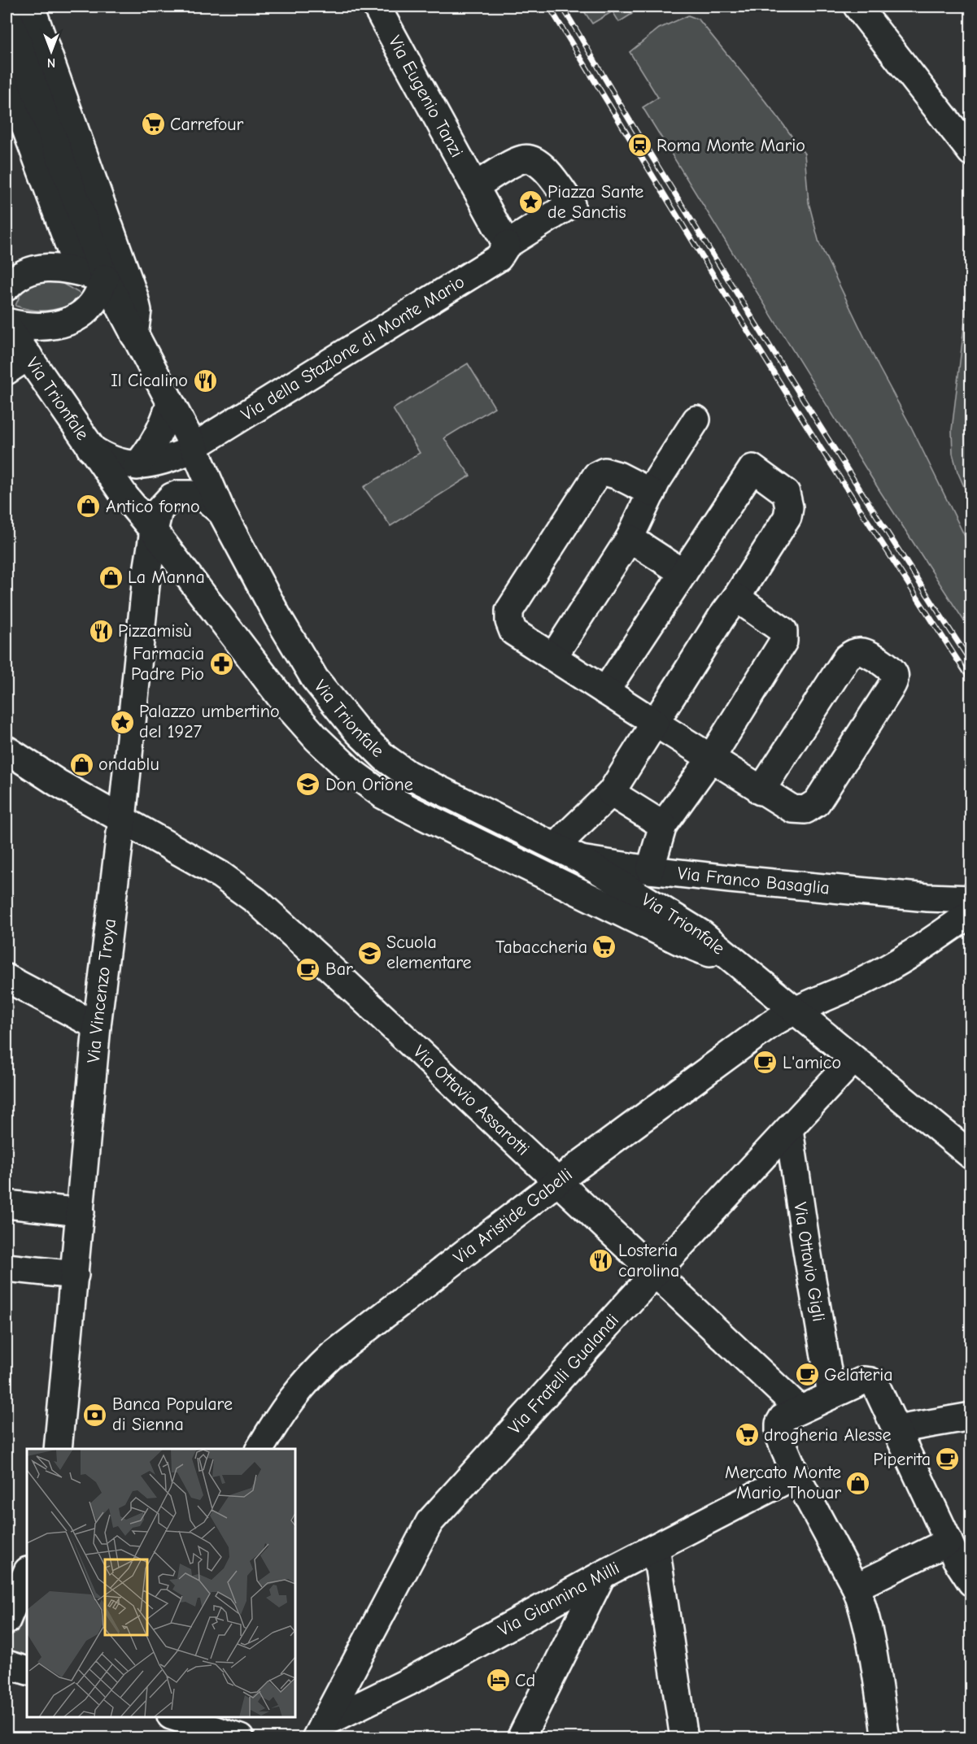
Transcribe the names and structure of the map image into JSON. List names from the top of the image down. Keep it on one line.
{"streets":{"street":["Via Eugenio Tanzi","Via della Stazione di Monte Mario","Via Trionfale","Via Franco Basaglia","Via Vincenzo Troya","Via Ottavio Assarotti","Via Aristide Gabelli","Via Ottavio Gigli","Via Fratelli Gualandi","Via Giannina Milli"]},"crossings":[["Via della Stazione di Monte Mario","Via Trionfale"],["Via Trionfale","Via Franco Basaglia"],["Via Trionfale","Via Vincenzo Troya"],["Via Trionfale","Via Aristide Gabelli"],["Via Trionfale","Via Fratelli Gualandi"],["Via Vincenzo Troya","Via Ottavio Assarotti"],["Via Ottavio Assarotti","Via Aristide Gabelli"],["Via Ottavio Assarotti","Via Fratelli Gualandi"],["Via Ottavio Gigli","Via Fratelli Gualandi"],["Via Fratelli Gualandi","Via Giannina Milli"]],"places":{"supermarket":["Carrefour","Tabaccheria","drogheria Alesse"],"station":["Roma Monte Mario"],"place":["Piazza Sante de Sanctis","Palazzo umbertino del 1927"],"restaurant":["Il Cicalino","Pizzamisù","Losteria carolina"],"shop":["Antico forno","La Manna","ondablu","Mercato Monte Mario Thouar"],"pharmacy":["Farmacia Padre Pio"],"school or university":["Don Orione","Scuola elementare"],"cafe":["Bar","L'amico","Gelateria","Piperita"],"bank":["Banca Populare di Sienna"],"hotel":["Cd"]},"north":"bottom"}
